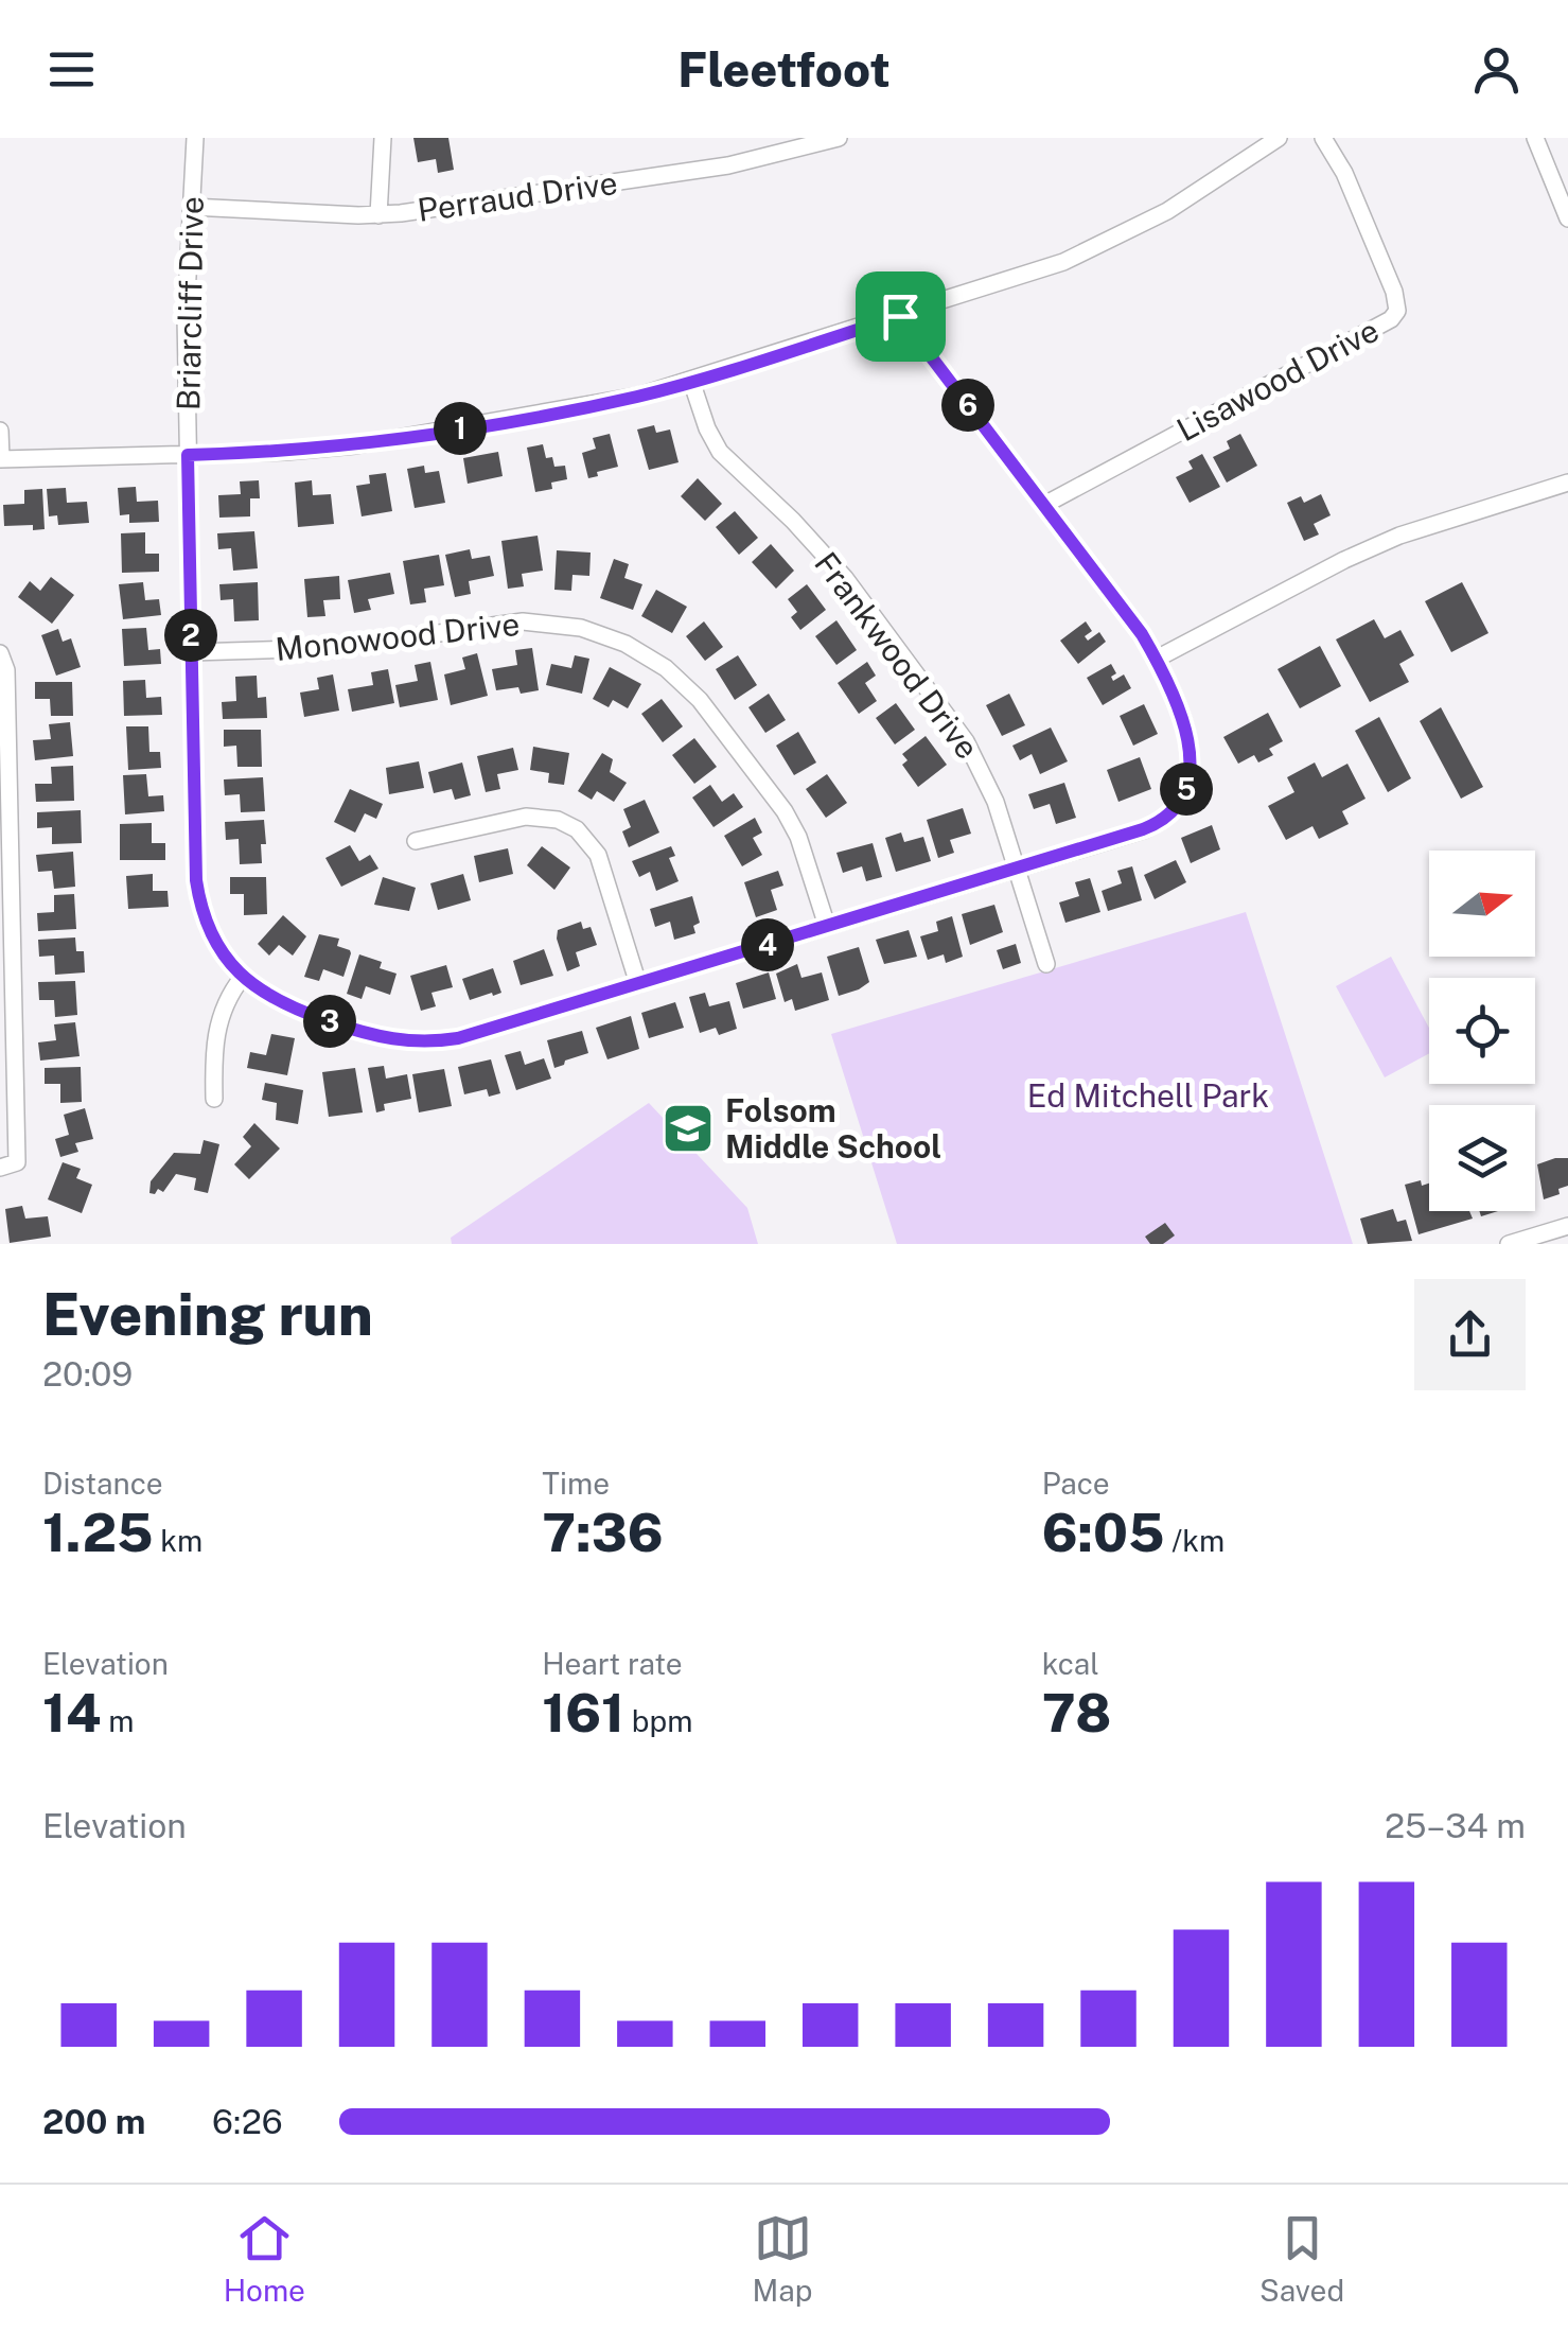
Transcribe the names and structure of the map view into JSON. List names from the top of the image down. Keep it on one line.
{"streets":{"street":["Perraud Drive","Briarcliff Drive","Lisawood Drive","Monowood Drive","Frankwood Drive"]},"crossings":[["Perraud Drive","Briarcliff Drive"],["Briarcliff Drive","Lisawood Drive"],["Briarcliff Drive","Monowood Drive"],["Briarcliff Drive","Frankwood Drive"]],"parks":["Ed Mitchell Park"],"places":{"school or university":["Folsom Middle School"]},"north":"right","page":{"header":"Fleetfoot","pins":["6","1","2","5","4","3"],"heading":["Evening run","20:09"],"stats":[["Distance","1.25 km"],["Time","7:36"],["Pace","6:05 /km"],["Elevation","14 m"],["Heart rate","161 bpm"],["kcal","78"]],"chart":["Elevation","25–34 m"],"list":[{"name":"200 m","note":"6:26"}],"tabs":["Home","Map","Saved"]}}
